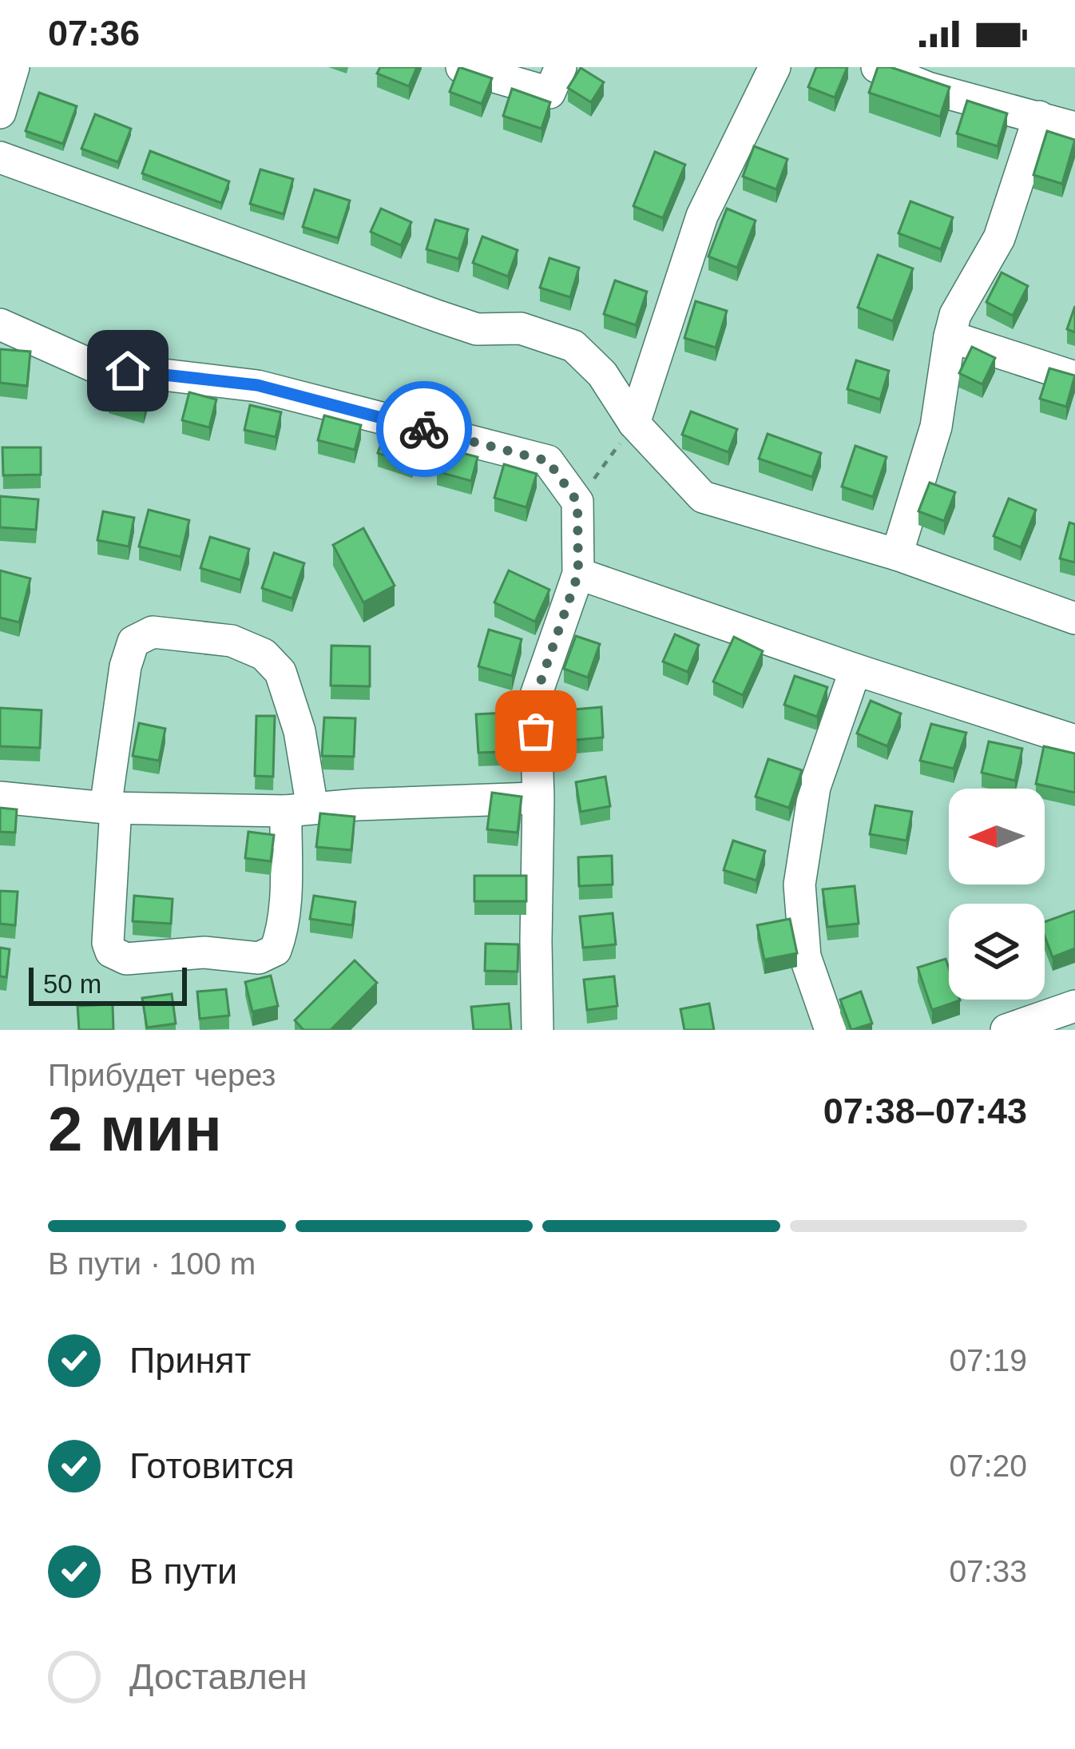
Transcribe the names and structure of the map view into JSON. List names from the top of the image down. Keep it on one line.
{"scale_bar":"50 m","north":"left","page":{"status":"07:36","scale":"50 m","heading":["2 мин","Прибудет через","07:38–07:43"],"bar":"В пути · 100 m","list":[["Принят","07:19"],["Готовится","07:20"],["В пути","07:33"],"Доставлен"]}}
